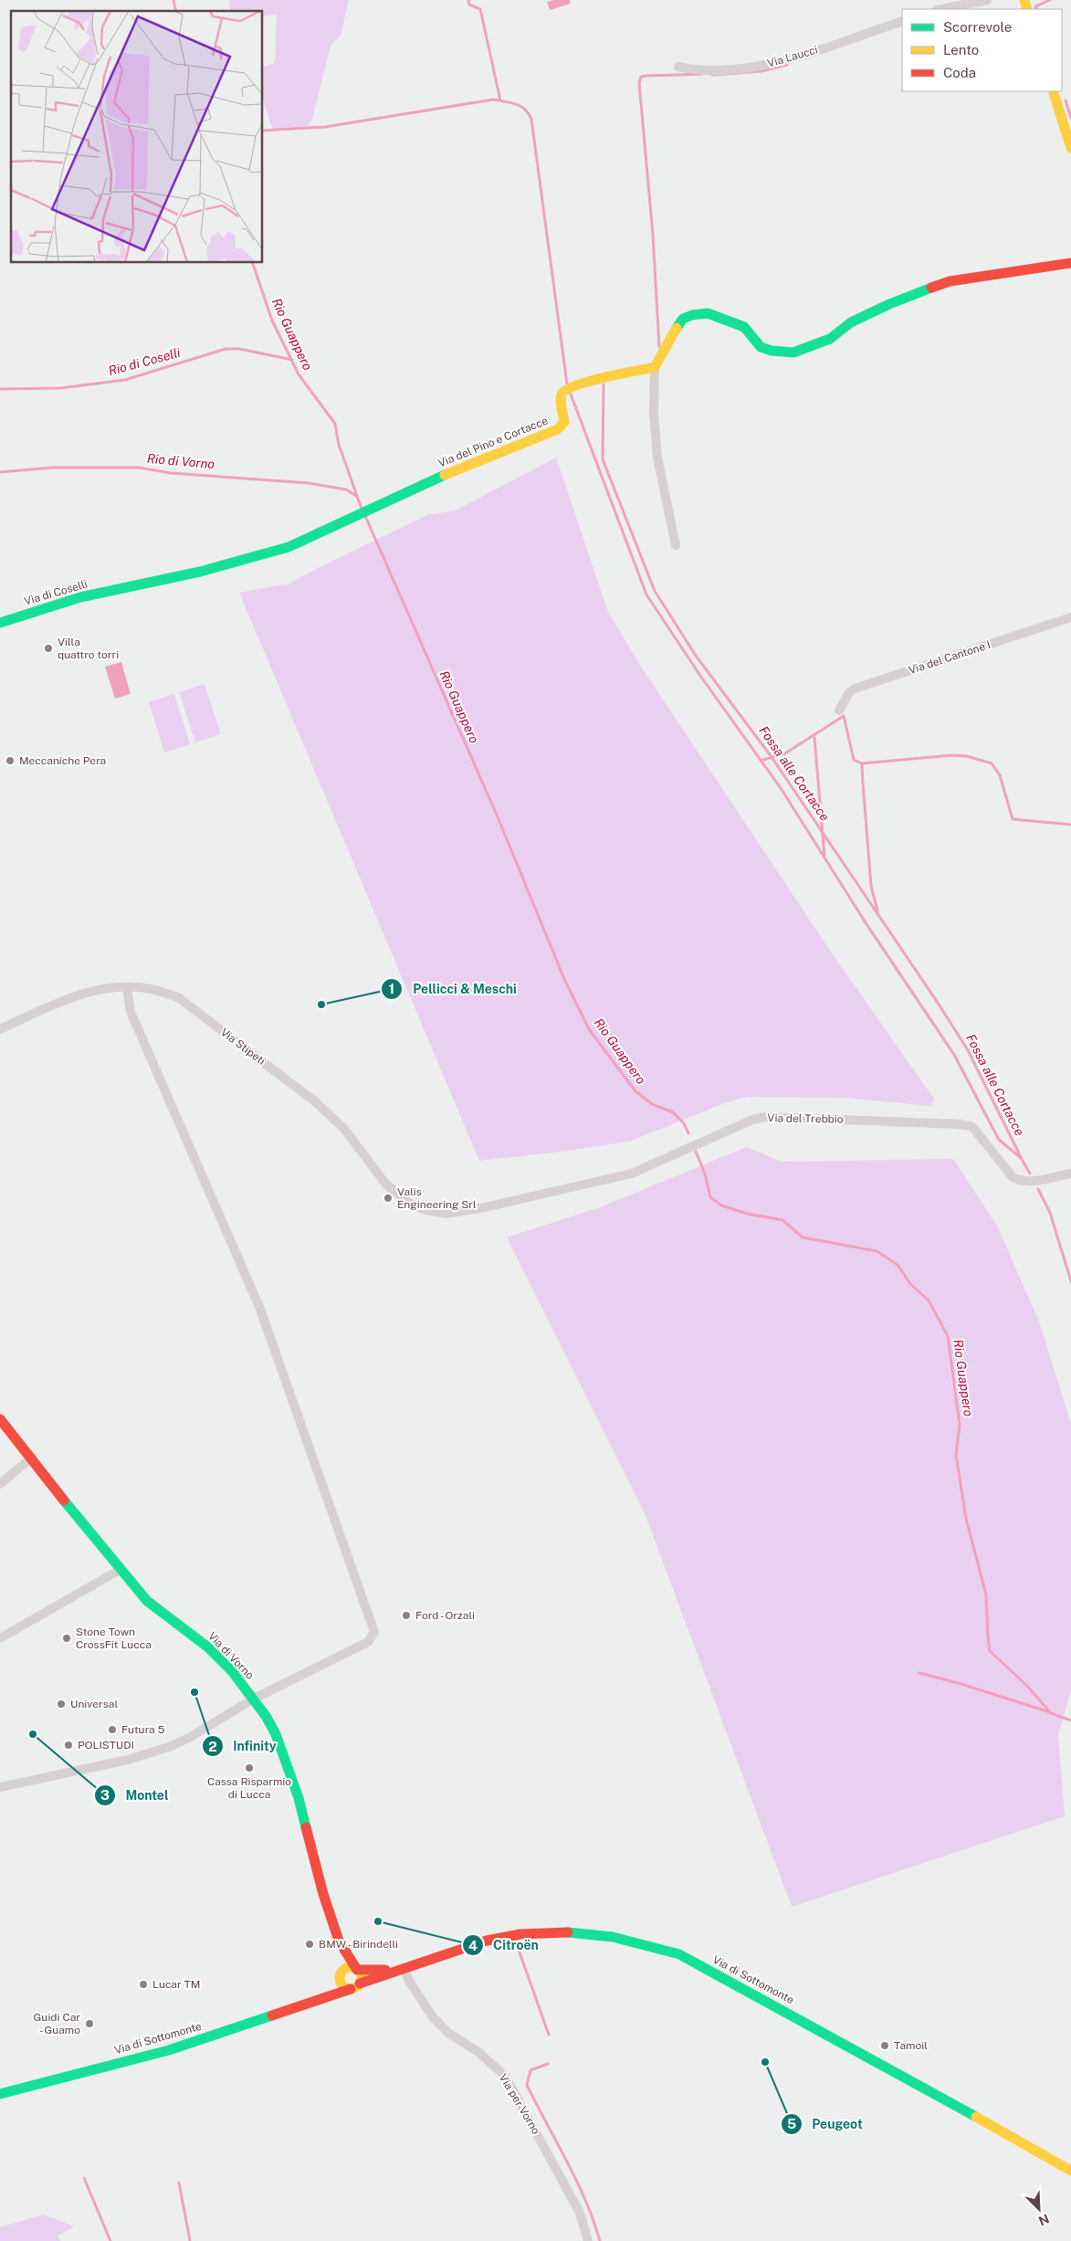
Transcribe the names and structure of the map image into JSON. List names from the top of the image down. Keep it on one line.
{"streets":{"street":["Via Laucci","Via del Pino e Cortacce","Via di Coselli","Via del Cantone I","Via Stipeti","Via del Trebbio","Via di Vorno","Via di Sottomonte","Via per Vorno"]},"crossings":[["Via del Pino e Cortacce","Via di Coselli"],["Via Stipeti","Via del Trebbio"],["Via di Vorno","Via di Sottomonte"],["Via di Sottomonte","Via per Vorno"]],"water":["Rio Guappero","Rio di Coselli","Rio di Vorno","Fossa alle Cortacce"],"places":["Villa quattro torri","Meccaniche Pera","Pellicci & Meschi","Valis Engineering Srl","Ford - Orzali","Stone Town CrossFit Lucca","Infinity","Universal","Futura 5","Montel","POLISTUDI","Cassa Risparmio di Lucca","Citroën","BMW - Birindelli","Lucar TM","Guidi Car - Guamo","Tamoil","Peugeot"],"legend":["Scorrevole","Lento","Coda"],"north":"bottom right"}
